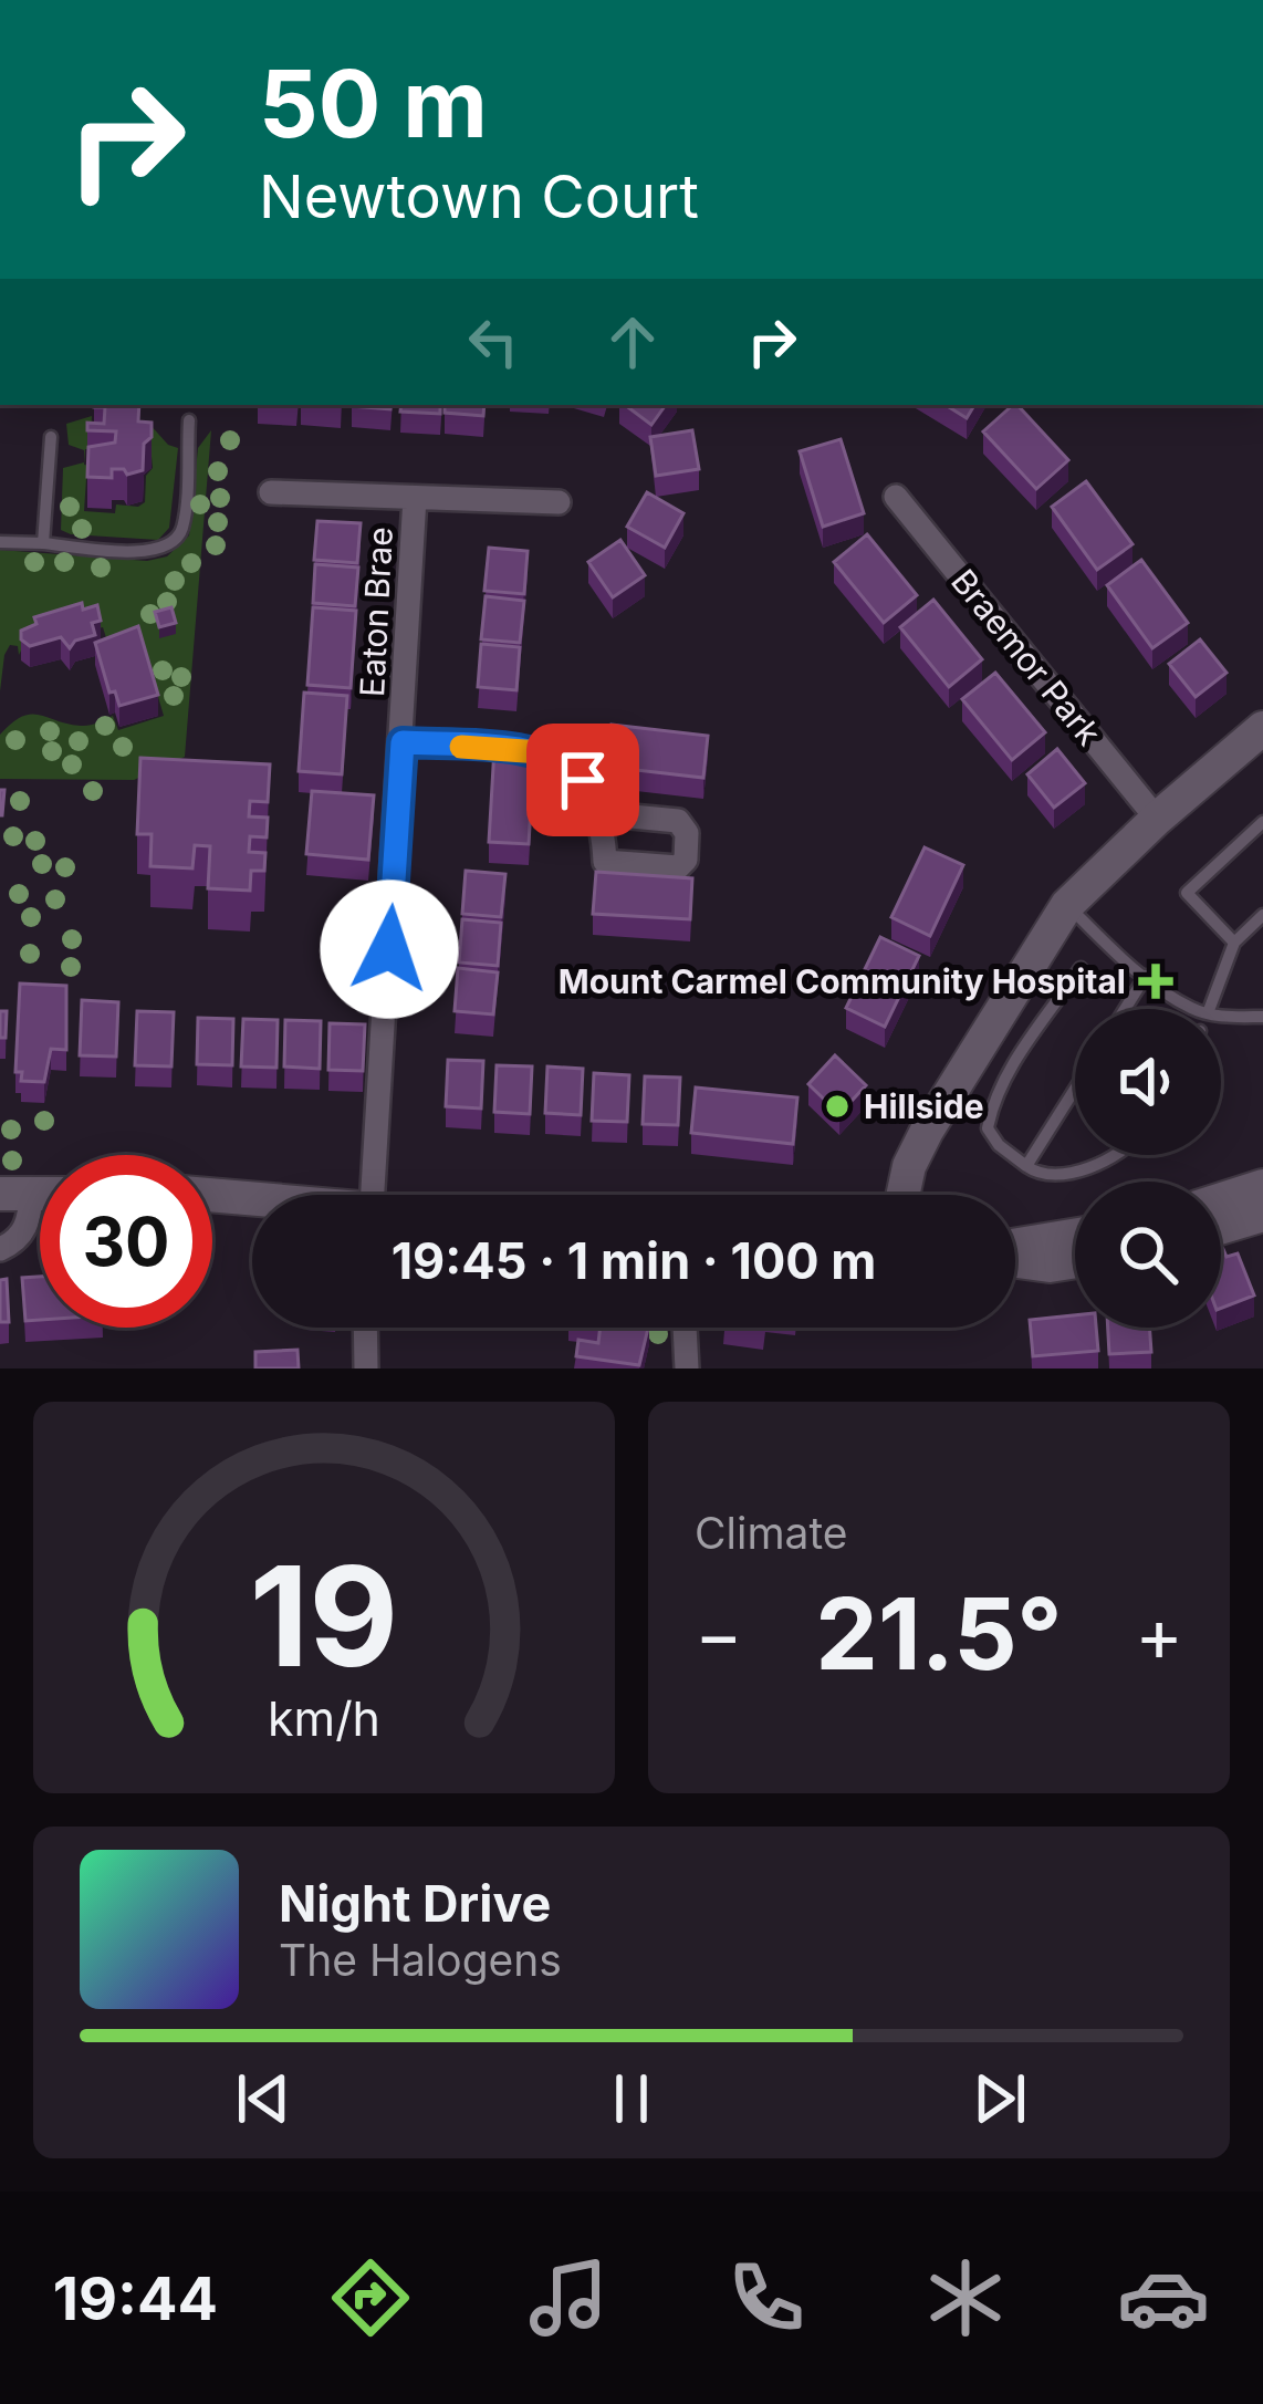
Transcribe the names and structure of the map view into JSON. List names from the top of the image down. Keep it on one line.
{"streets":{"street":["Eaton Brae","Braemor Park"]},"places":{"health":["Mount Carmel Community Hospital"],"other":["Hillside"]},"page":{"turn":["50 m","Newtown Court"],"limit":"30","trip":"19:45 · 1 min · 100 m","tile":"Climate","heat":["−","21.5°","+"],"song":["Night Drive","The Halogens"],"tabs":"19:44","gauge":["19","km/h"]}}
